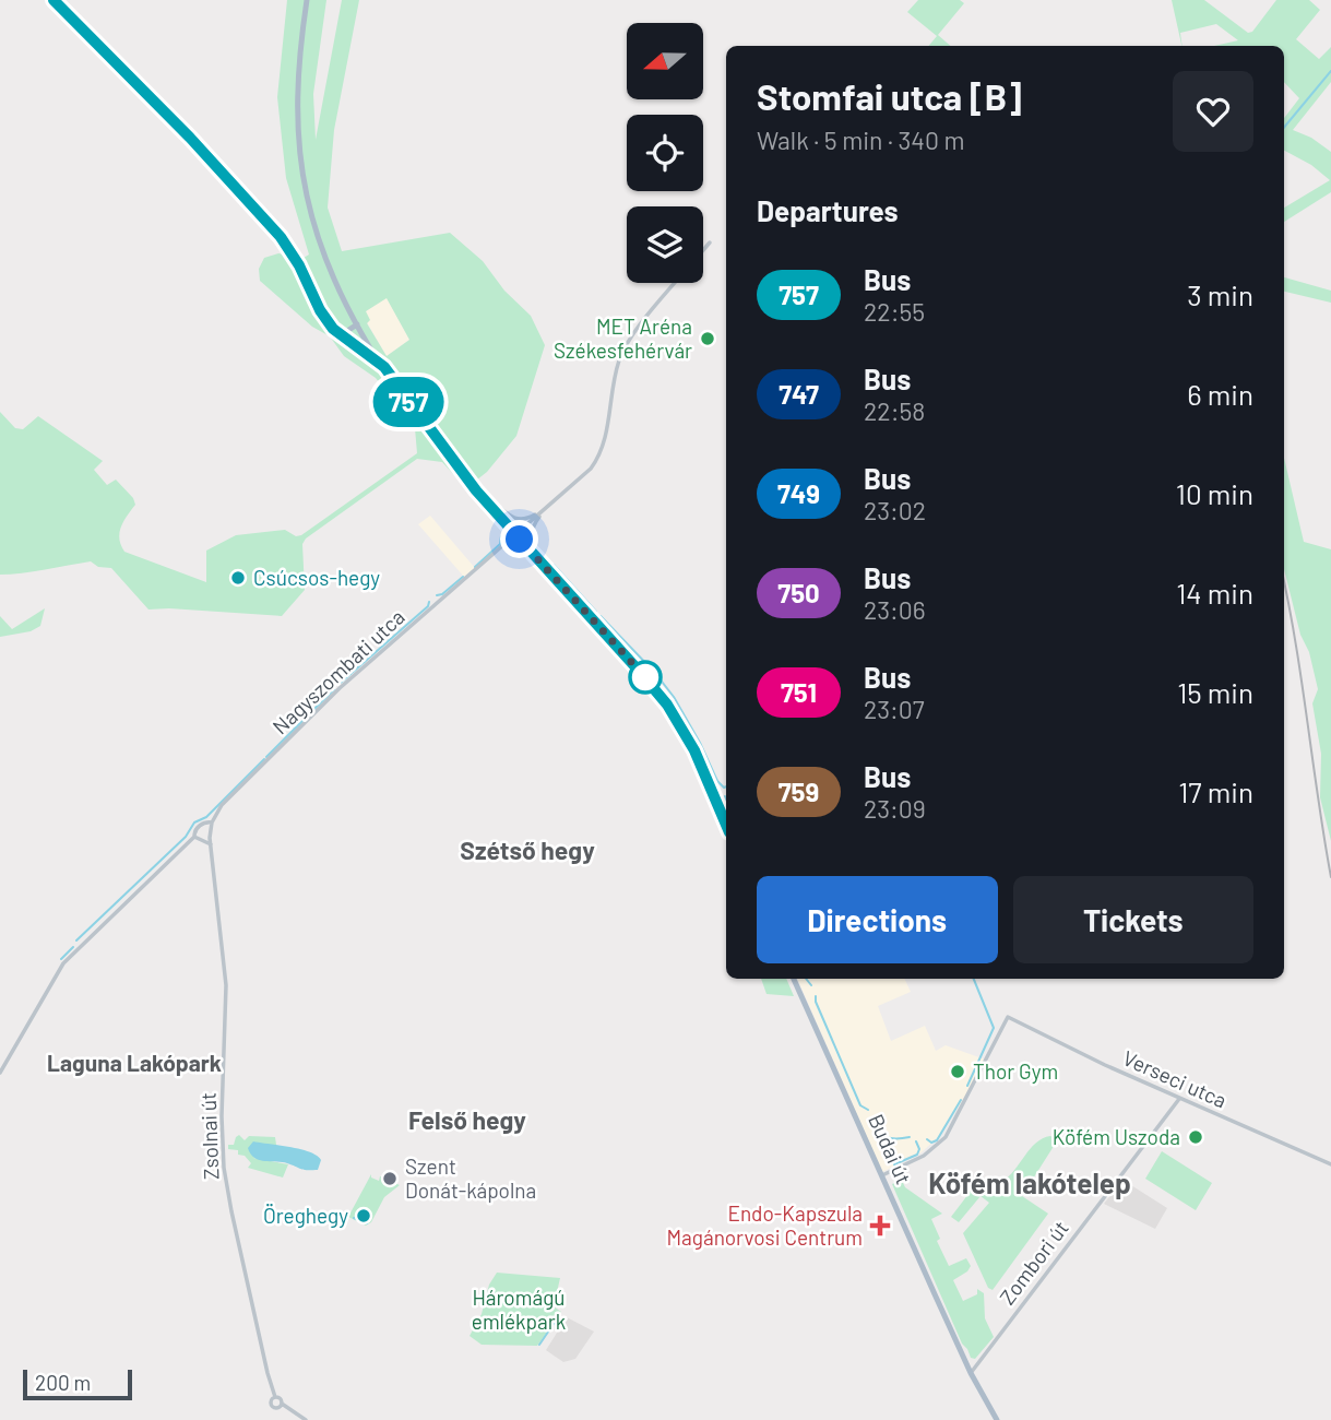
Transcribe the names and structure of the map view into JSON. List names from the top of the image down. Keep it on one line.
{"streets":{"main road":["Budai út"],"street":["Nagyszombati utca","Verseci utca","Zsolnai út","Zombori út"]},"crossings":[["Nagyszombati utca","Zsolnai út"],["Verseci utca","Budai út"],["Verseci utca","Zombori út"],["Budai út","Zombori út"]],"districts":["Szétső hegy","Laguna Lakópark","Felső hegy","Köfém lakótelep"],"parks":["Háromágú emlékpark"],"places":{"other":["MET Aréna Székesfehérvár","Csúcsos-hegy","Thor Gym","Köfém Uszoda","Szent Donát-kápolna","Öreghegy"],"health":["Endo-Kapszula Magánorvosi Centrum"]},"lines":["bus line 757"],"scale_bar":"200 m","north":"left","page":{"on_map":"757","heading":[["Stomfai utca [B]","Walk · 5 min · 340 m"],"Departures"],"list":[{"mark":"757","name":"Bus","note":"22:55","value":"3 min"},{"mark":"747","name":"Bus","note":"22:58","value":"6 min"},{"mark":"749","name":"Bus","note":"23:02","value":"10 min"},{"mark":"750","name":"Bus","note":"23:06","value":"14 min"},{"mark":"751","name":"Bus","note":"23:07","value":"15 min"},{"mark":"759","name":"Bus","note":"23:09","value":"17 min"}],"buttons":["Directions","Tickets"],"scale":"200 m"}}
